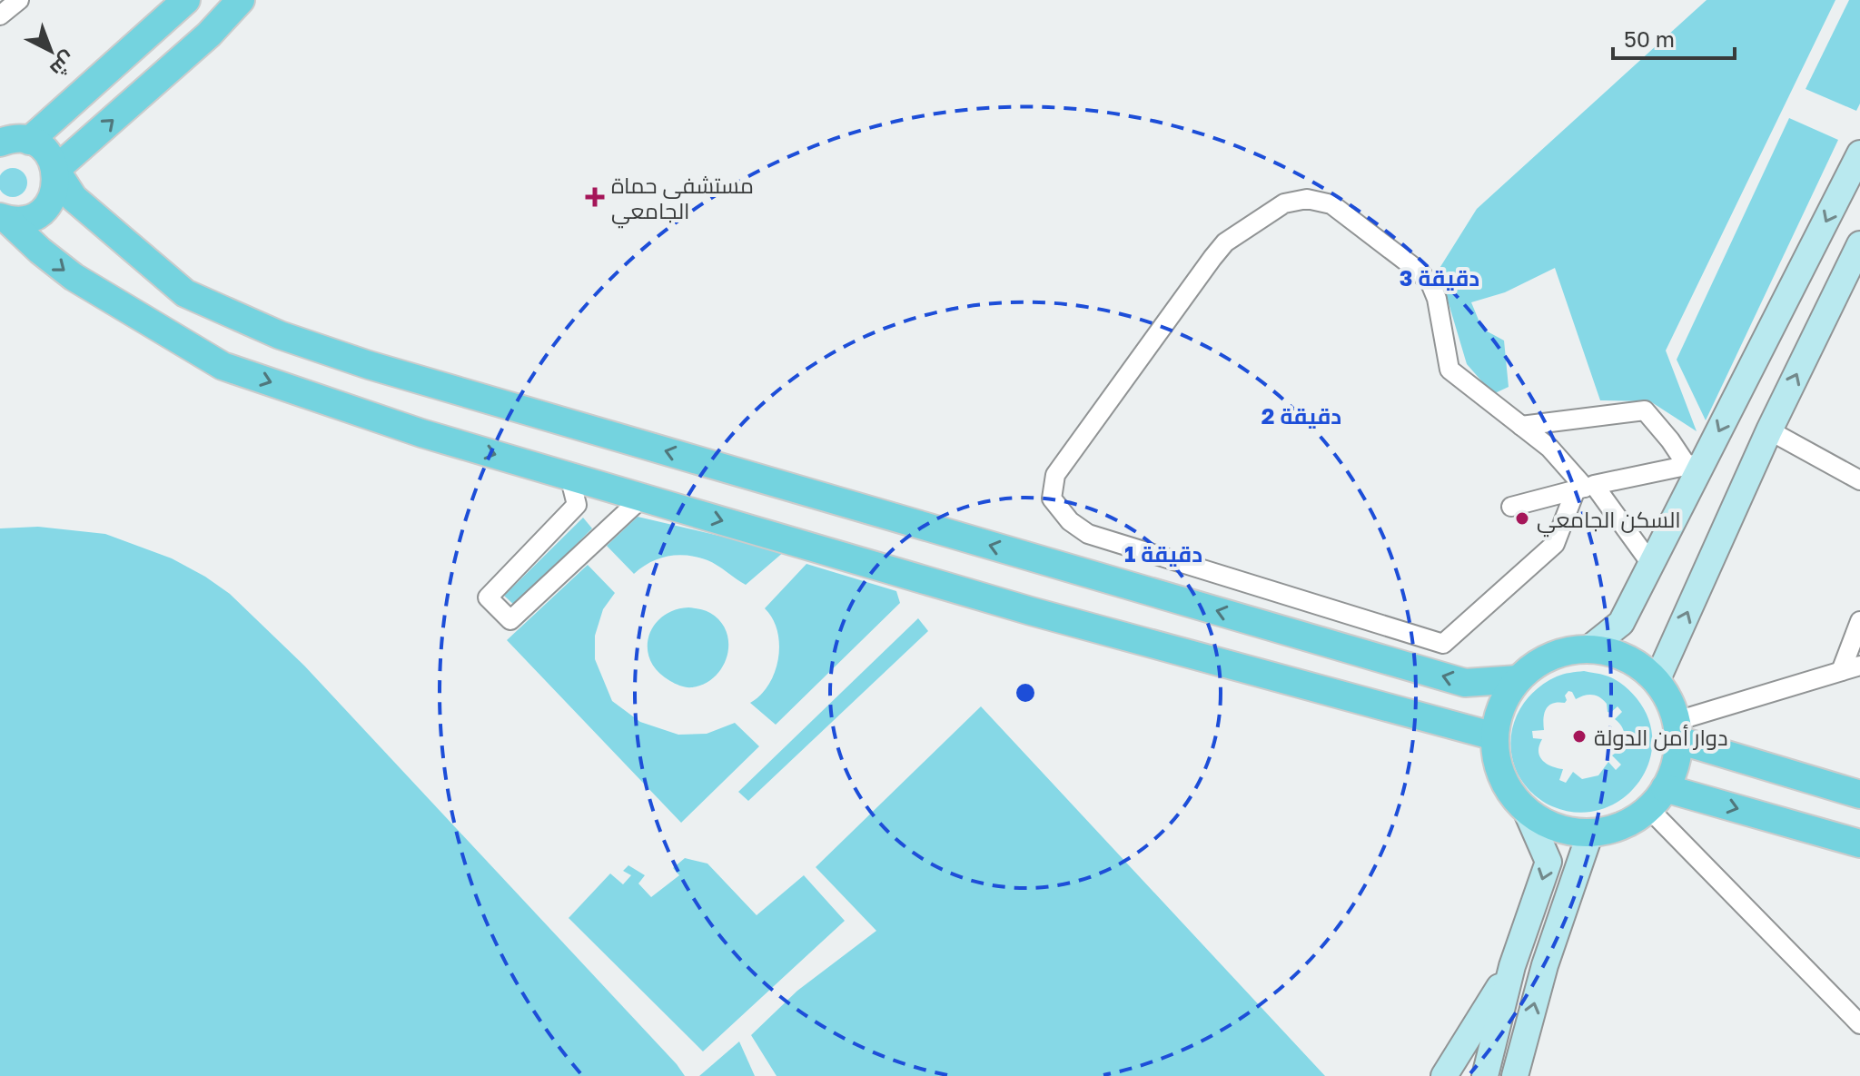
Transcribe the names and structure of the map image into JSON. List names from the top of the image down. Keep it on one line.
{"places":{"health":["مستشفى حماة الجامعي"],"other":["السكن الجامعي","دوار أمن الدولة"]},"scale_bar":"50 m","north":"bottom right","rings":["3 دقيقة","2 دقيقة","1 دقيقة"]}
